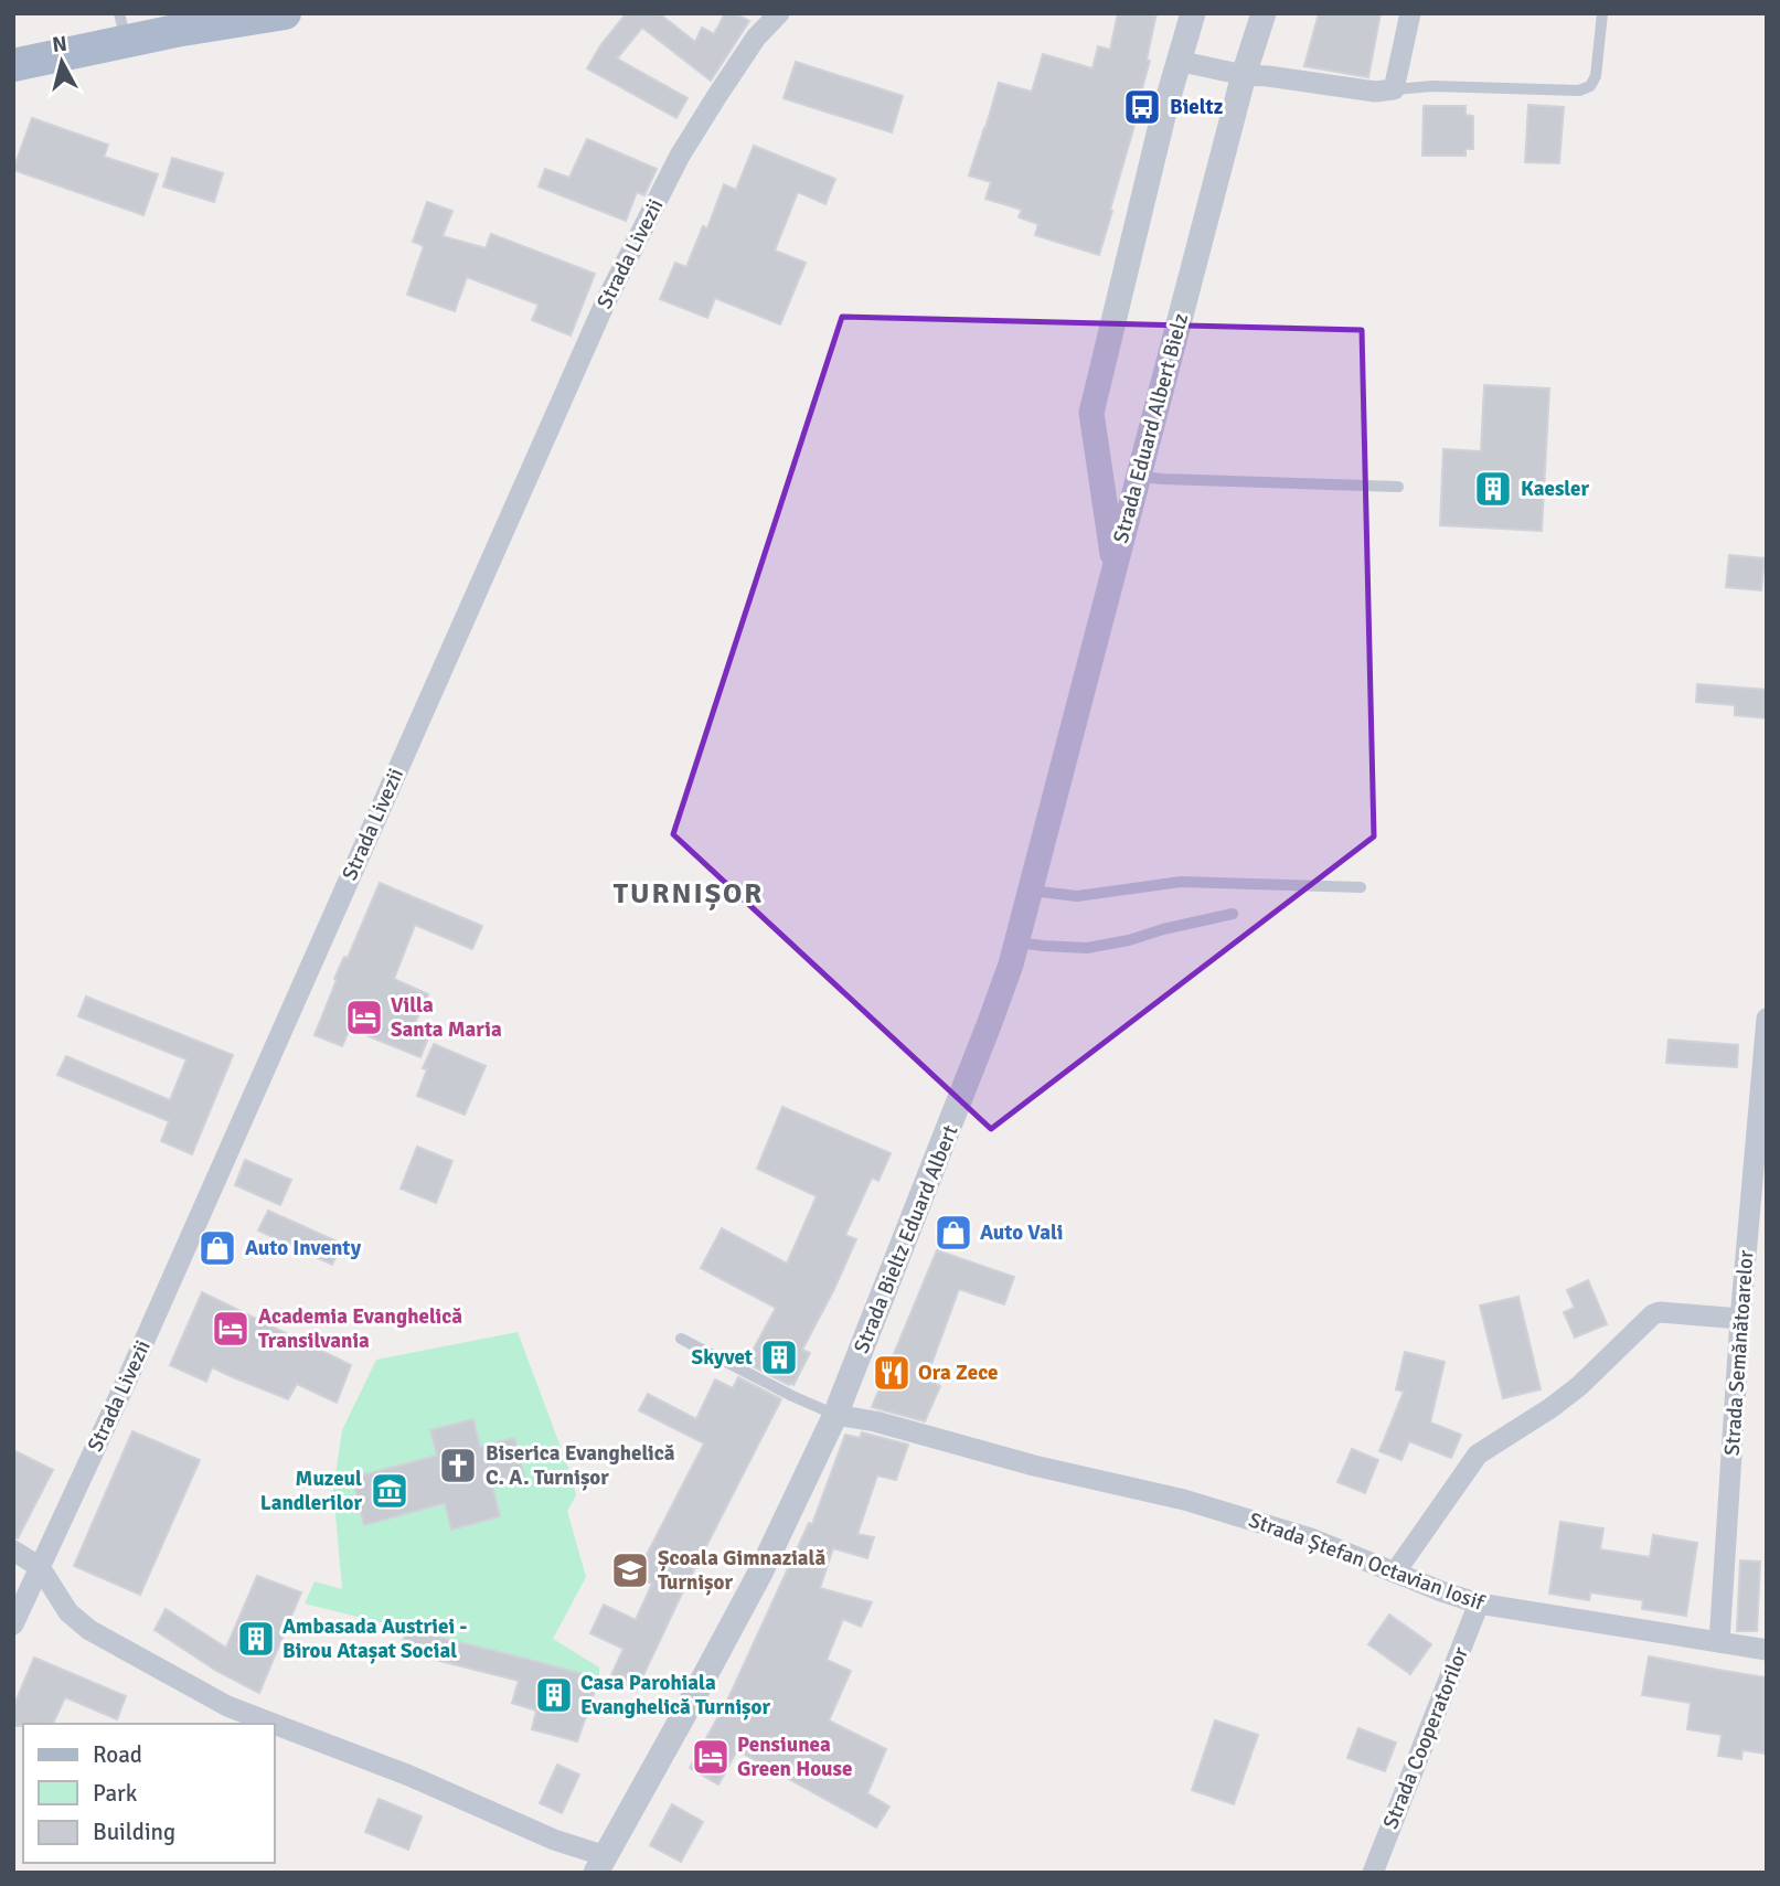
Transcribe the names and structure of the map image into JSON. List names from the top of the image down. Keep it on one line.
{"streets":{"street":["Strada Livezii","Strada Eduard Albert Bielz","Strada Bieltz Eduard Albert","Strada Semănătoarelor","Strada Ștefan Octavian Iosif","Strada Cooperatorilor"]},"crossings":[["Strada Eduard Albert Bielz","Strada Bieltz Eduard Albert"],["Strada Bieltz Eduard Albert","Strada Ștefan Octavian Iosif"],["Strada Semănătoarelor","Strada Ștefan Octavian Iosif"],["Strada Ștefan Octavian Iosif","Strada Cooperatorilor"]],"districts":["TURNIȘOR"],"places":{"bus stop":["Bieltz"],"building":["Kaesler","Skyvet","Ambasada Austriei - Birou Atașat Social","Casa Parohiala Evanghelică Turnișor"],"hotel":["Villa Santa Maria","Academia Evanghelică Transilvania","Pensiunea Green House"],"shop":["Auto Vali","Auto Inventy"],"restaurant":["Ora Zece"],"church":["Biserica Evanghelică C. A. Turnișor"],"museum":["Muzeul Landlerilor"],"school or university":["Școala Gimnazială Turnișor"]},"legend":["Road","Park","Building"],"north":"top"}
